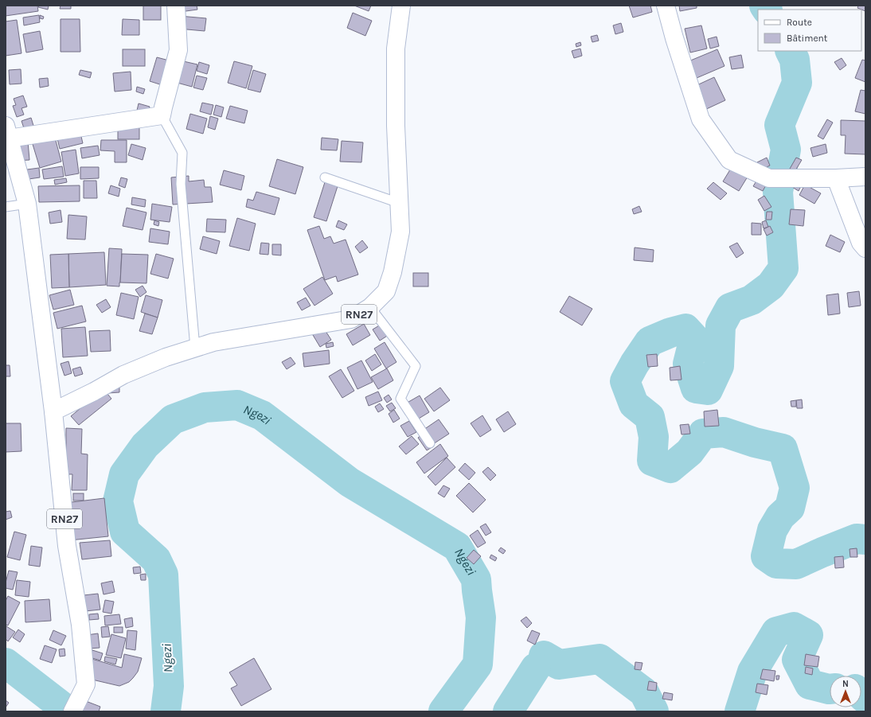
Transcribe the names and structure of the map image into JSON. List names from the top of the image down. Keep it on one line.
{"streets":{"main road":["RN27"]},"water":["Ngezi"],"legend":["Route","Bâtiment"],"north":"top"}
